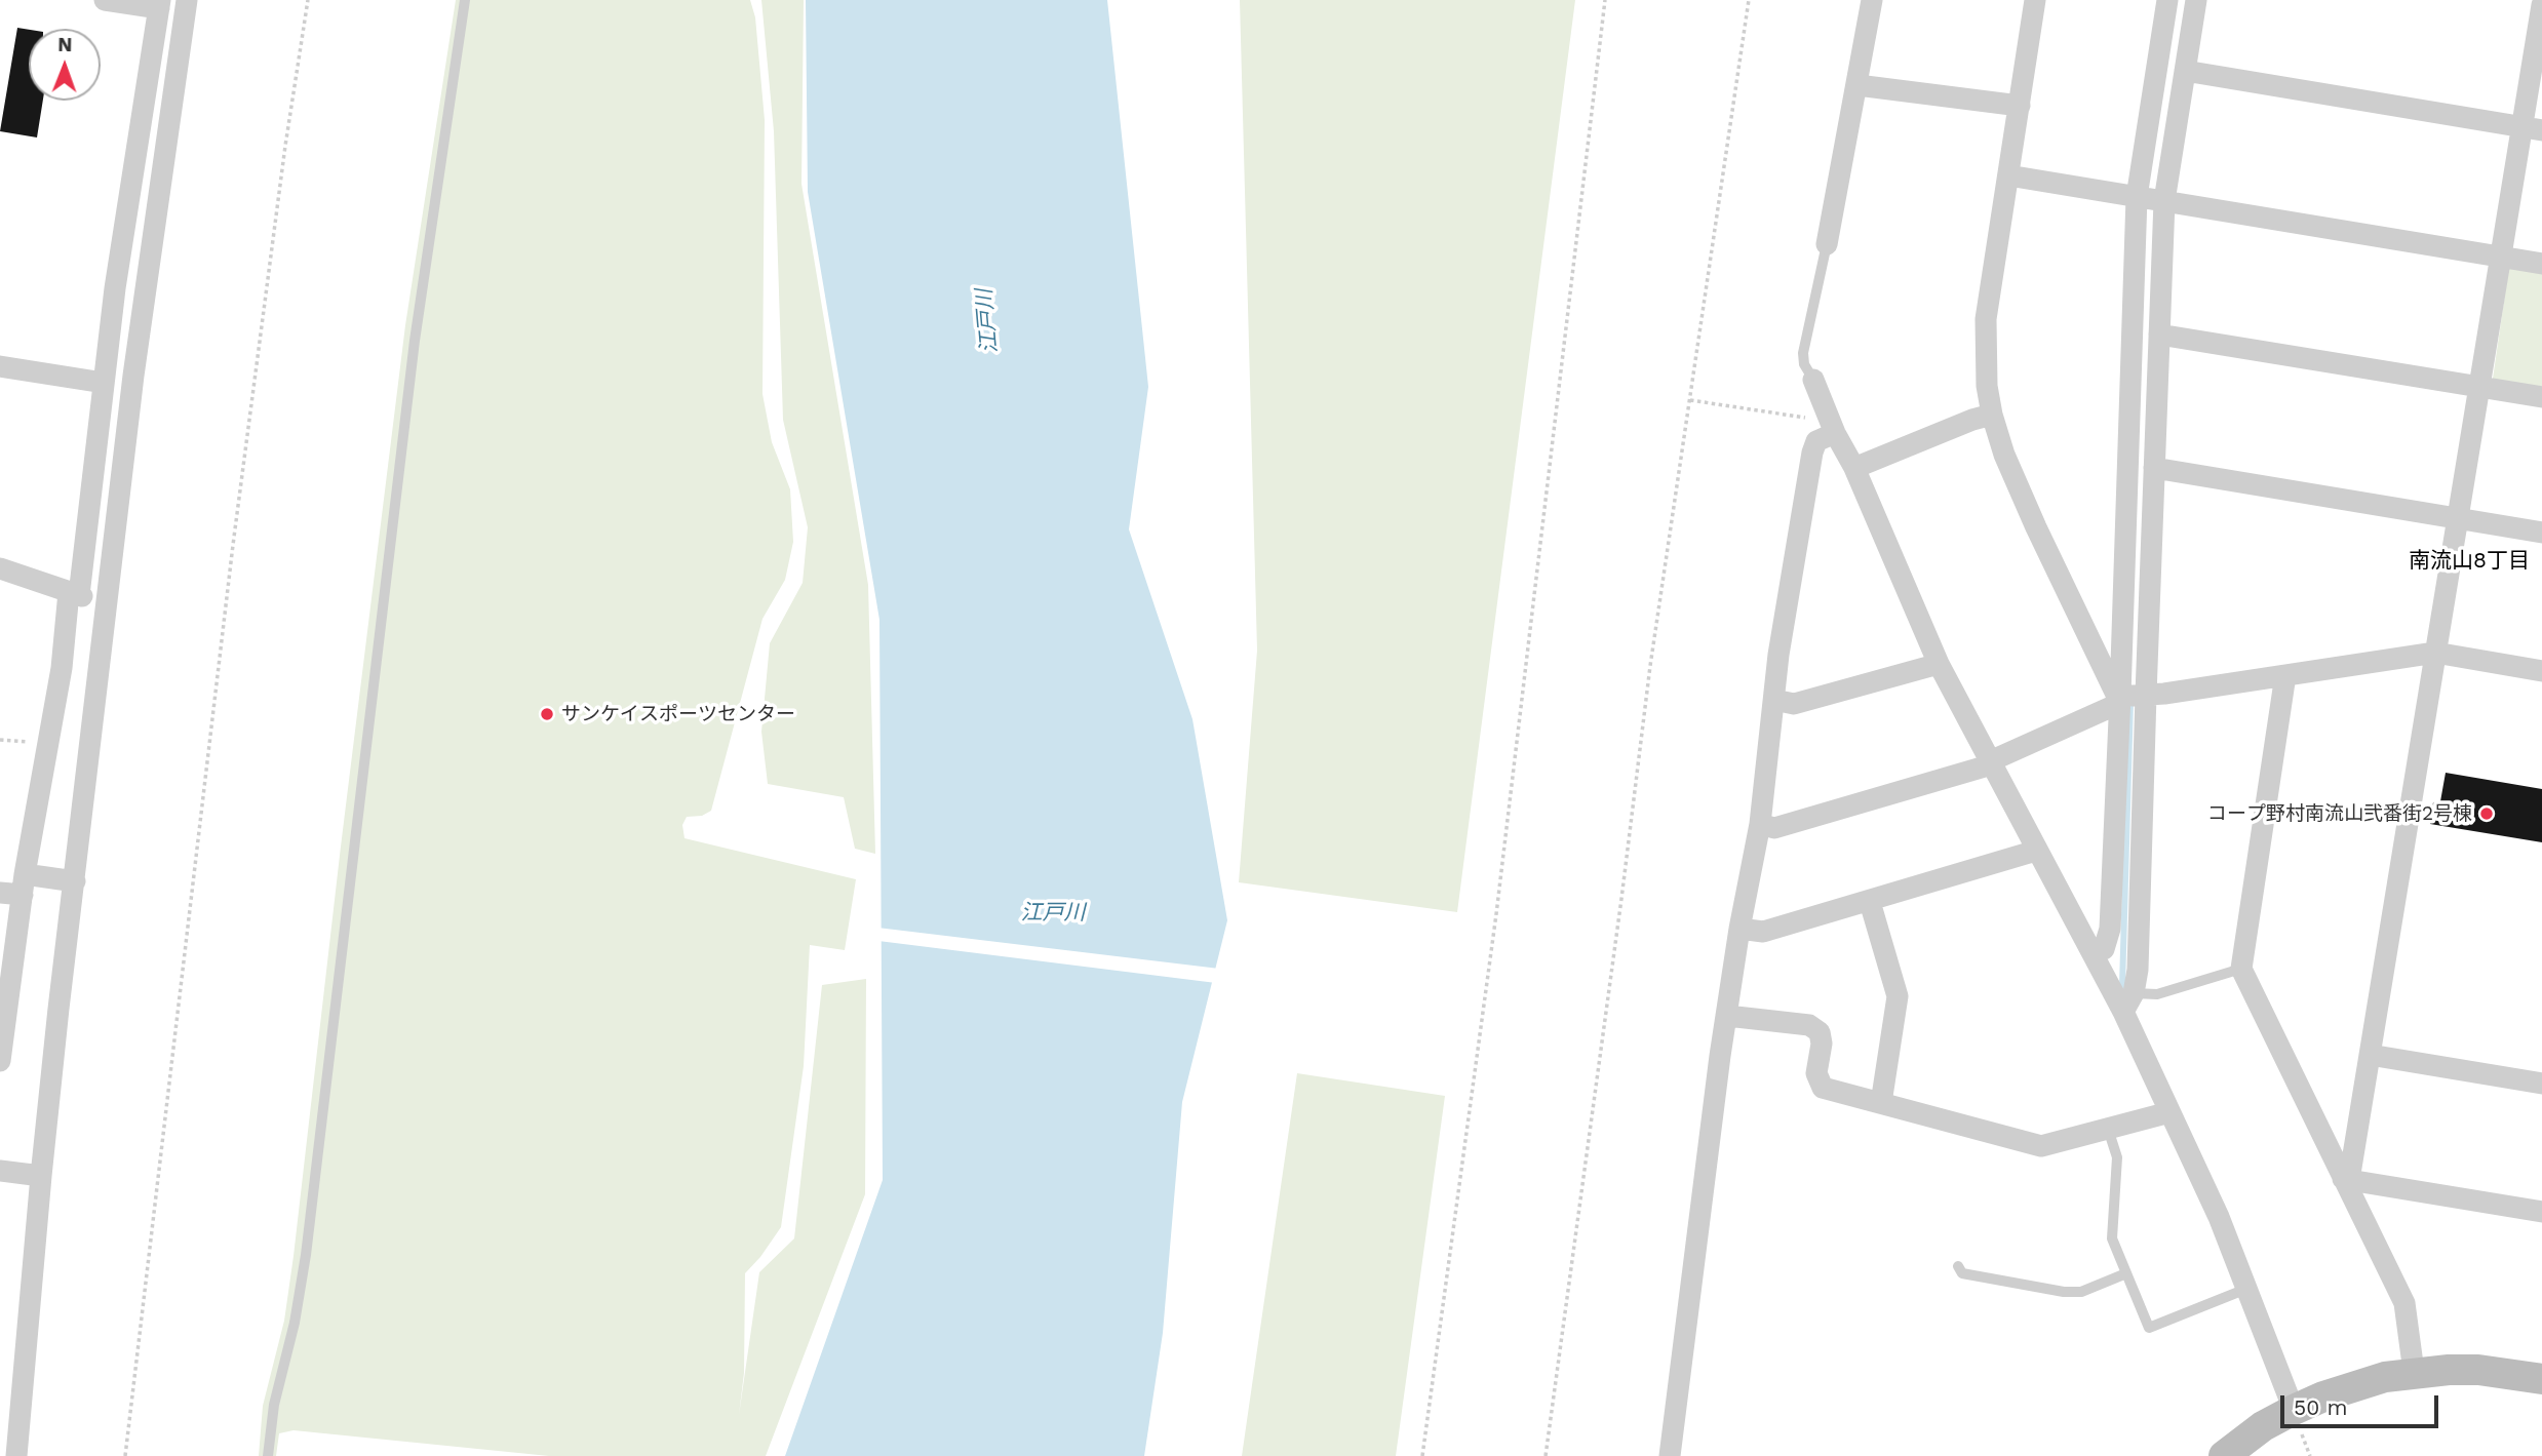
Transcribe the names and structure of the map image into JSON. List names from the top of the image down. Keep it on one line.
{"districts":["南流山8丁目"],"water":["江戸川"],"places":["サンケイスポーツセンター","コープ野村南流山弐番街2号棟"],"scale_bar":"50 m","north":"top"}
